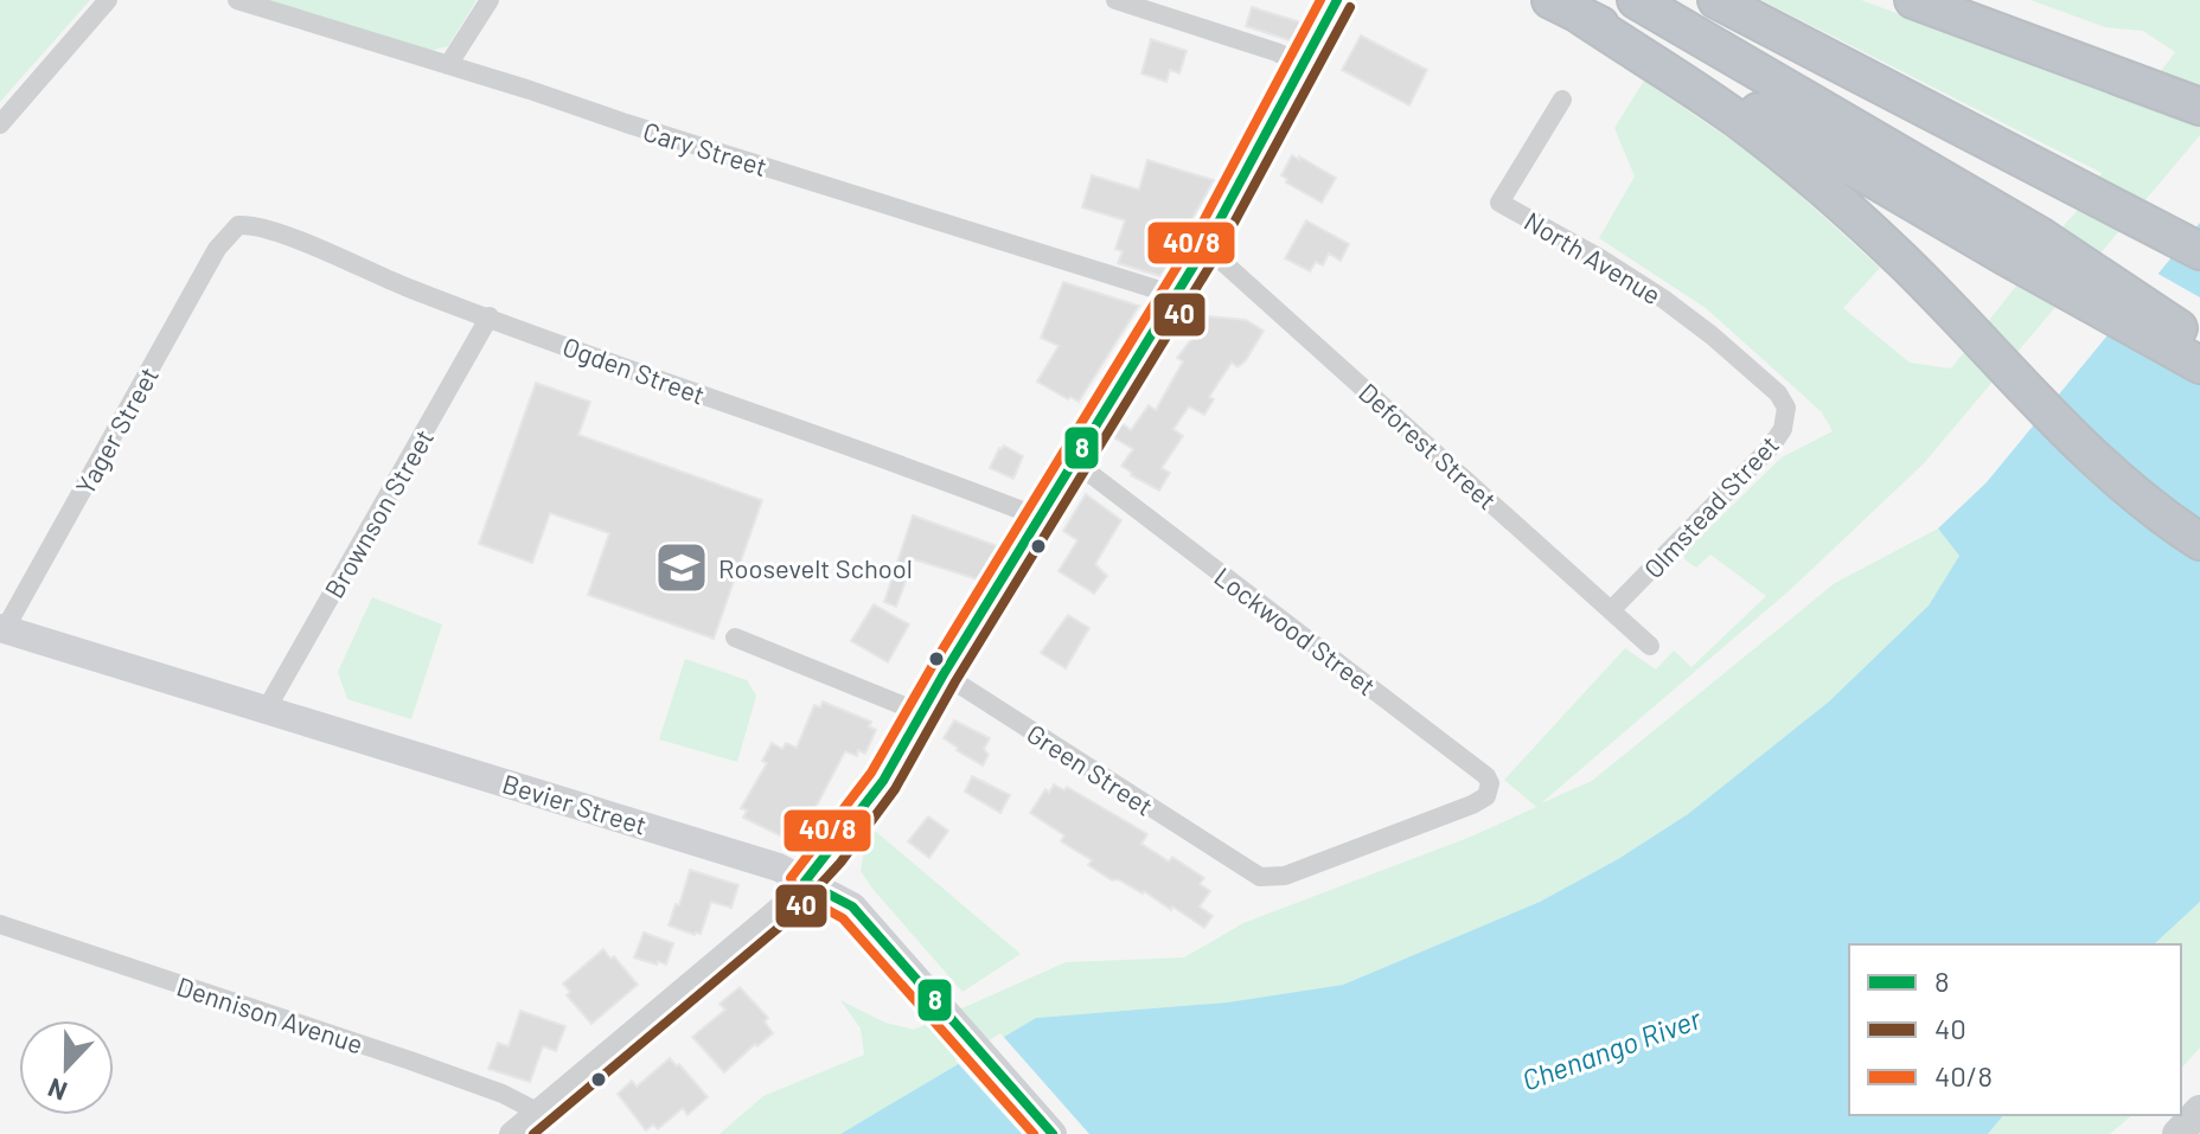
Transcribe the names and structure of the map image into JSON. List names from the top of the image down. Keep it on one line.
{"streets":{"main road":["Bevier Street"],"street":["Cary Street","North Avenue","Ogden Street","Yager Street","Deforest Street","Olmstead Street","Brownson Street","Lockwood Street","Green Street","Dennison Avenue"]},"crossings":[["North Avenue","Olmstead Street"],["Ogden Street","Yager Street"],["Ogden Street","Brownson Street"],["Yager Street","Bevier Street"],["Deforest Street","Olmstead Street"],["Brownson Street","Bevier Street"],["Lockwood Street","Green Street"]],"water":["Chenango River"],"places":{"school or university":["Roosevelt School"]},"lines":["transit line 8","transit line 40/8","transit line 40"],"legend":["8","40","40/8"],"north":"bottom"}
